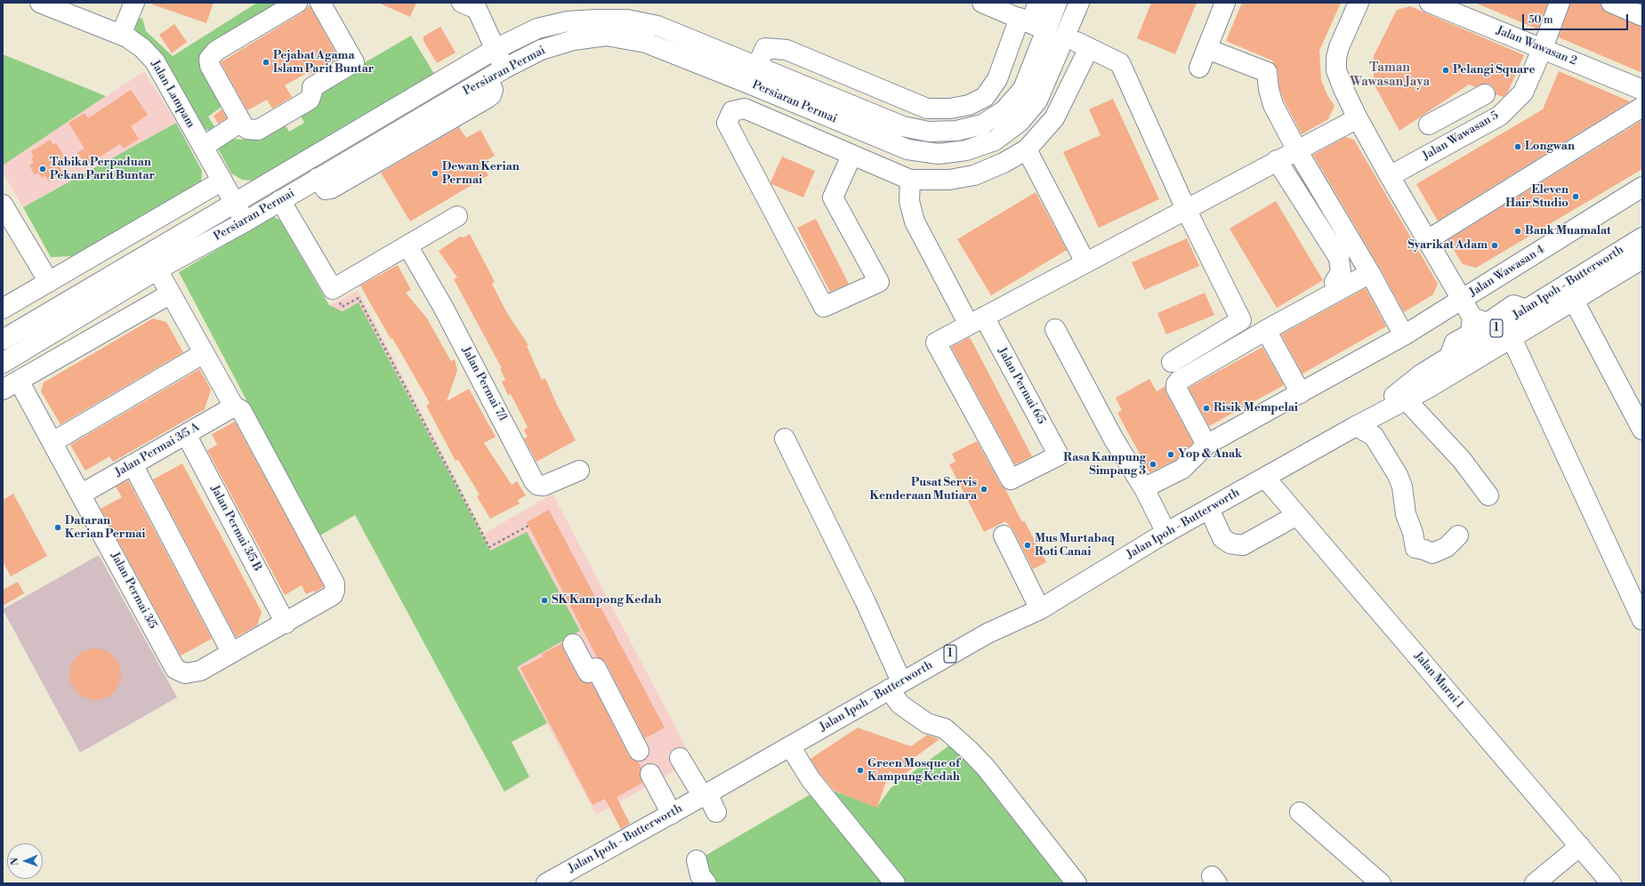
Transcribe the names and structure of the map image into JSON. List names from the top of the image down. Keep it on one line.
{"streets":{"main road":["Jalan Wawasan 2","Persiaran Permai","Jalan Lampam","Jalan Wawasan 5","Jalan Wawasan 4","Jalan Ipoh - Butterworth","1","Jalan Permai 7/1","Jalan Permai 6/5","Jalan Permai 3/5 A","Jalan Permai 3/5 B","Jalan Permai 3/5","Jalan Murni 1"]},"crossings":[["Jalan Wawasan 2","Jalan Wawasan 5"],["Persiaran Permai","Jalan Lampam"],["Jalan Ipoh - Butterworth","Jalan Murni 1"],["Jalan Permai 3/5 A","Jalan Permai 3/5 B"],["Jalan Permai 3/5 A","Jalan Permai 3/5"]],"districts":["Taman Wawasan Jaya"],"places":["Pejabat Agama Islam Parit Buntar","Pelangi Square","Longwan","Tabika Perpaduan Pekan Parit Buntar","Dewan Kerian Permai","Eleven Hair Studio","Bank Muamalat","Syarikat Adam","Risik Mempelai","Yop & Anak","Rasa Kampung Simpang 3","Pusat Servis Kenderaan Mutiara","Dataran Kerian Permai","Mus Murtabaq Roti Canai","SK Kampong Kedah","Green Mosque of Kampung Kedah"],"scale_bar":"50 m","north":"left"}
